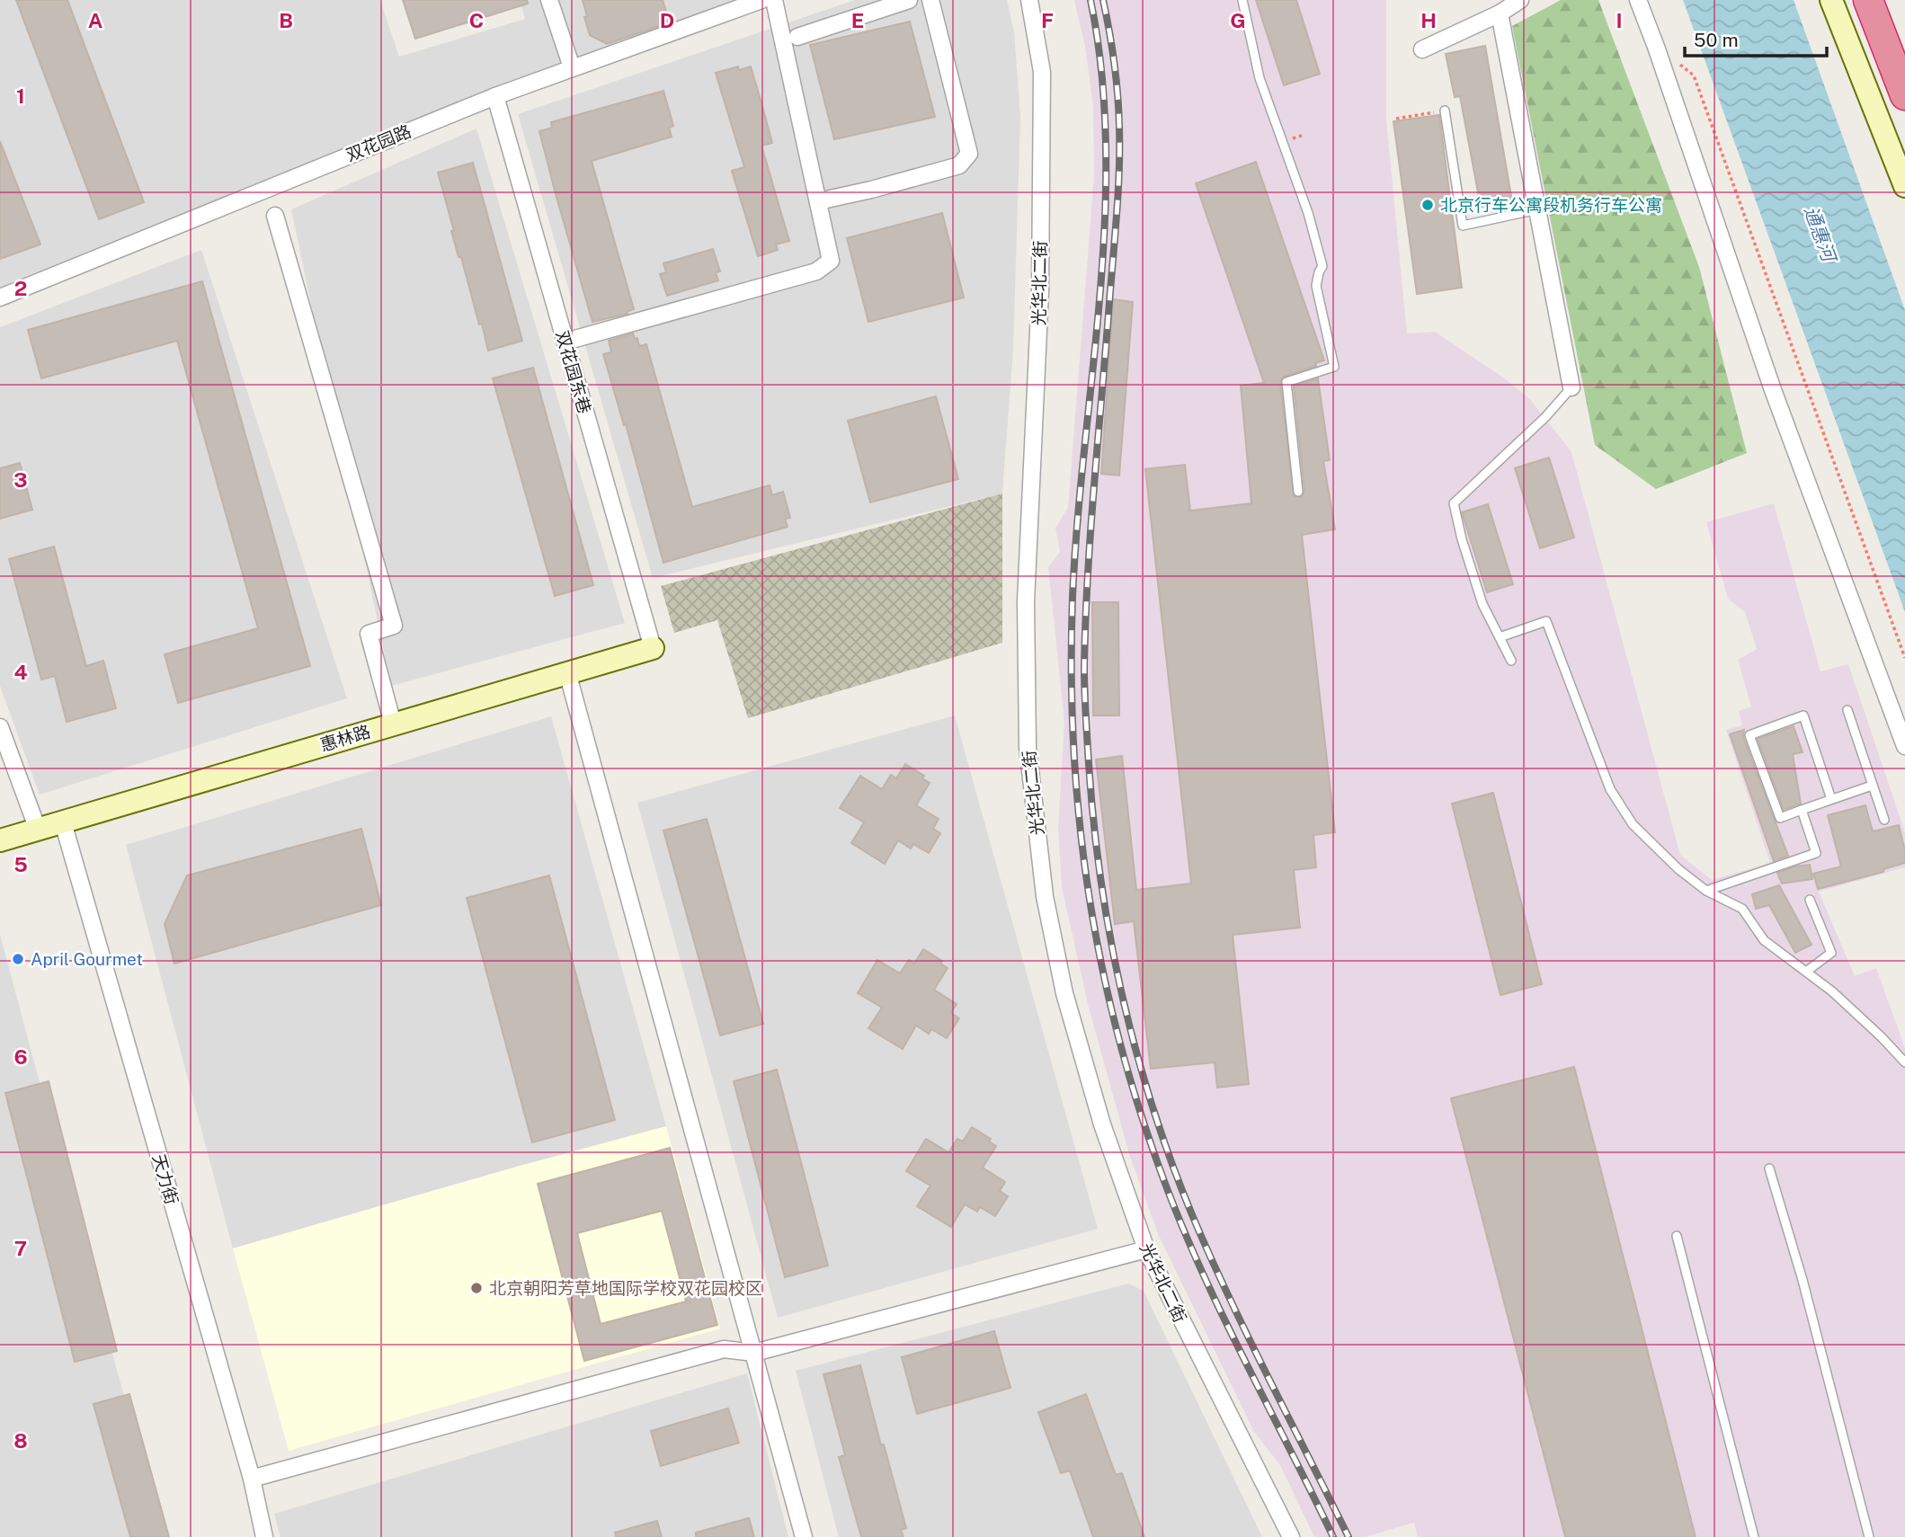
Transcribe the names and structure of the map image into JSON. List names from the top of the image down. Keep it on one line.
{"streets":{"street":["双花园路","光华北二街","双花园东巷","惠林路","天力街"]},"crossings":[["双花园路","双花园东巷"],["双花园东巷","惠林路"],["惠林路","天力街"]],"water":["通惠河"],"places":["北京行车公寓段机务行车公寓","April Gourmet","北京朝阳芳草地国际学校双花园校区"],"scale_bar":"50 m","grid":{"columns":["A","B","C","D","E","F","G","H","I"],"rows":["1","2","3","4","5","6","7","8"]}}
